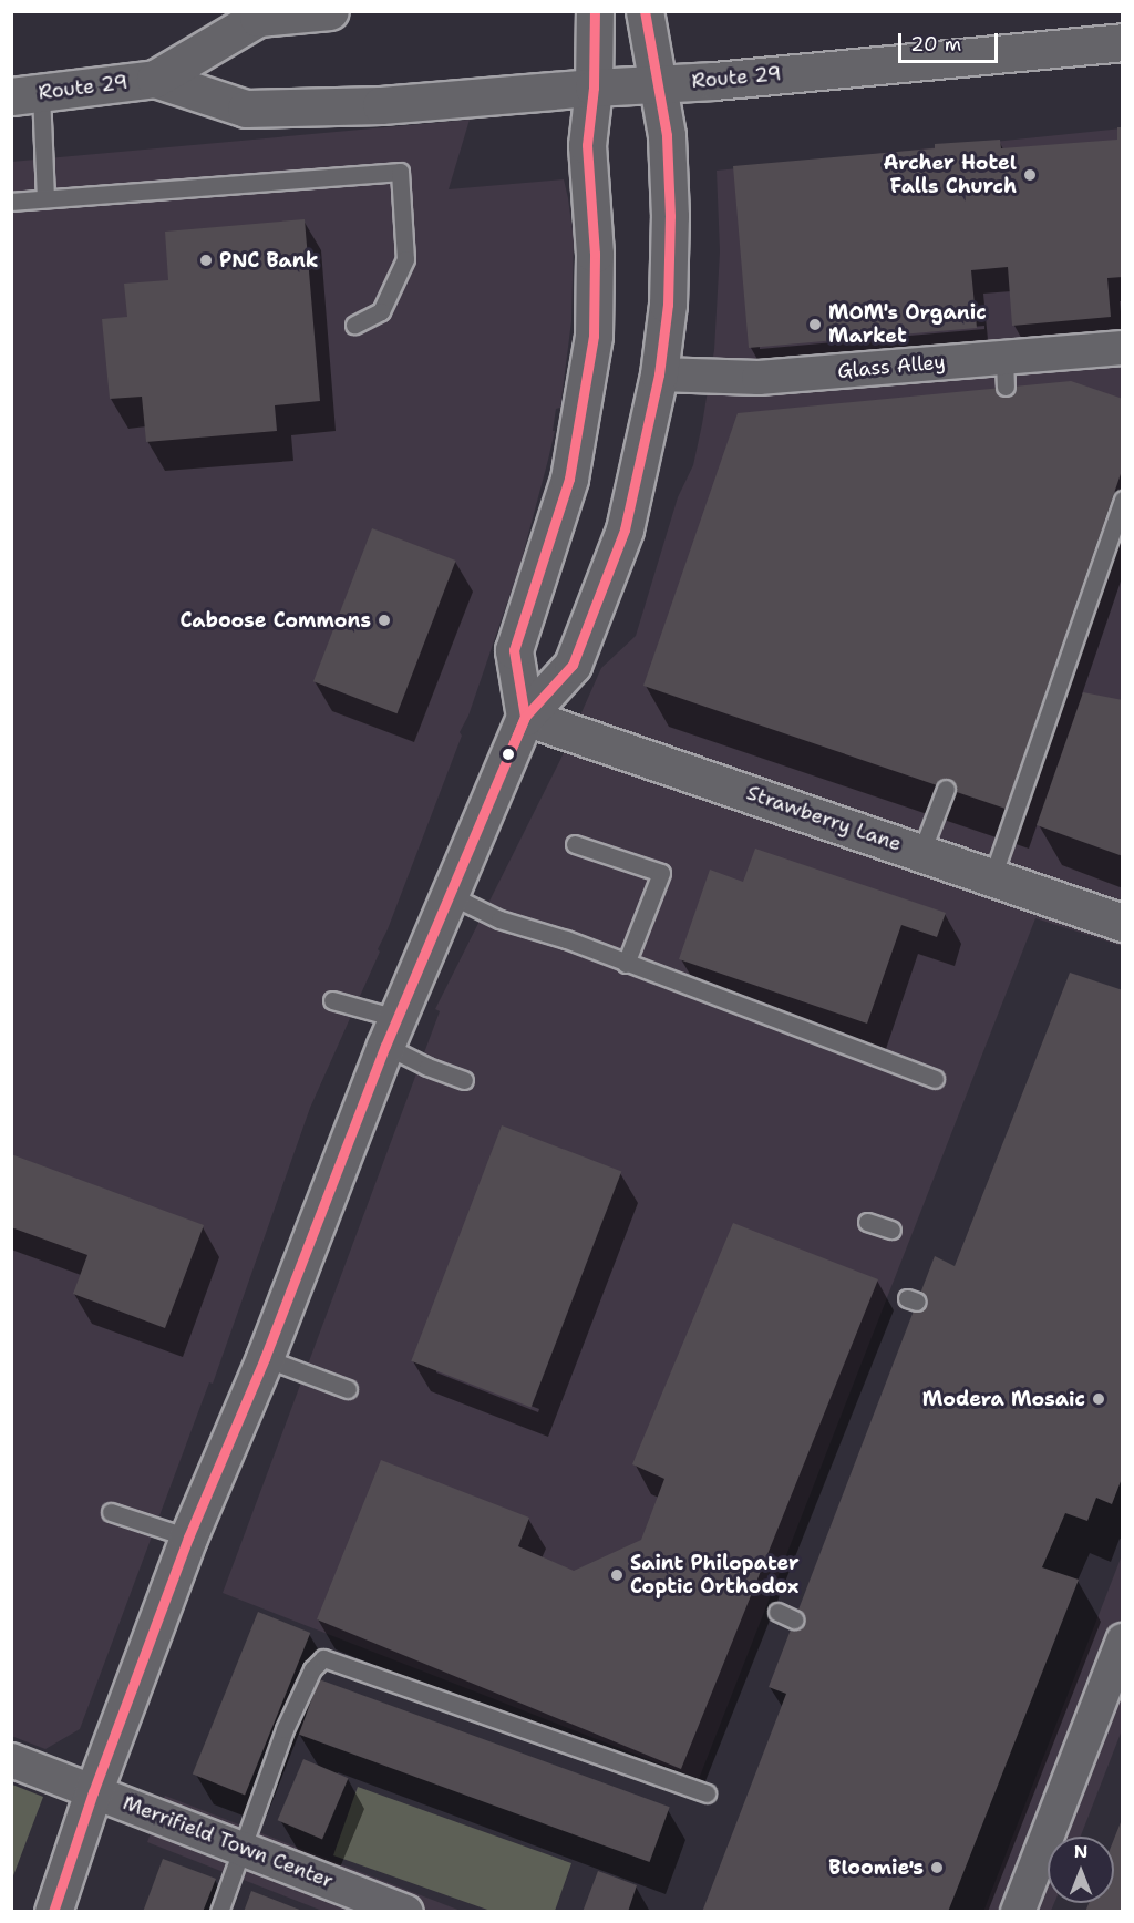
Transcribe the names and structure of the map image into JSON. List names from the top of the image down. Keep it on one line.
{"streets":{"street":["Route 29","Glass Alley","Strawberry Lane","Merrifield Town Center"]},"places":["Archer Hotel Falls Church","PNC Bank","MOM's Organic Market","Caboose Commons","Modera Mosaic","Saint Philopater Coptic Orthodox","Bloomie's"],"scale_bar":"20 m","north":"top"}
